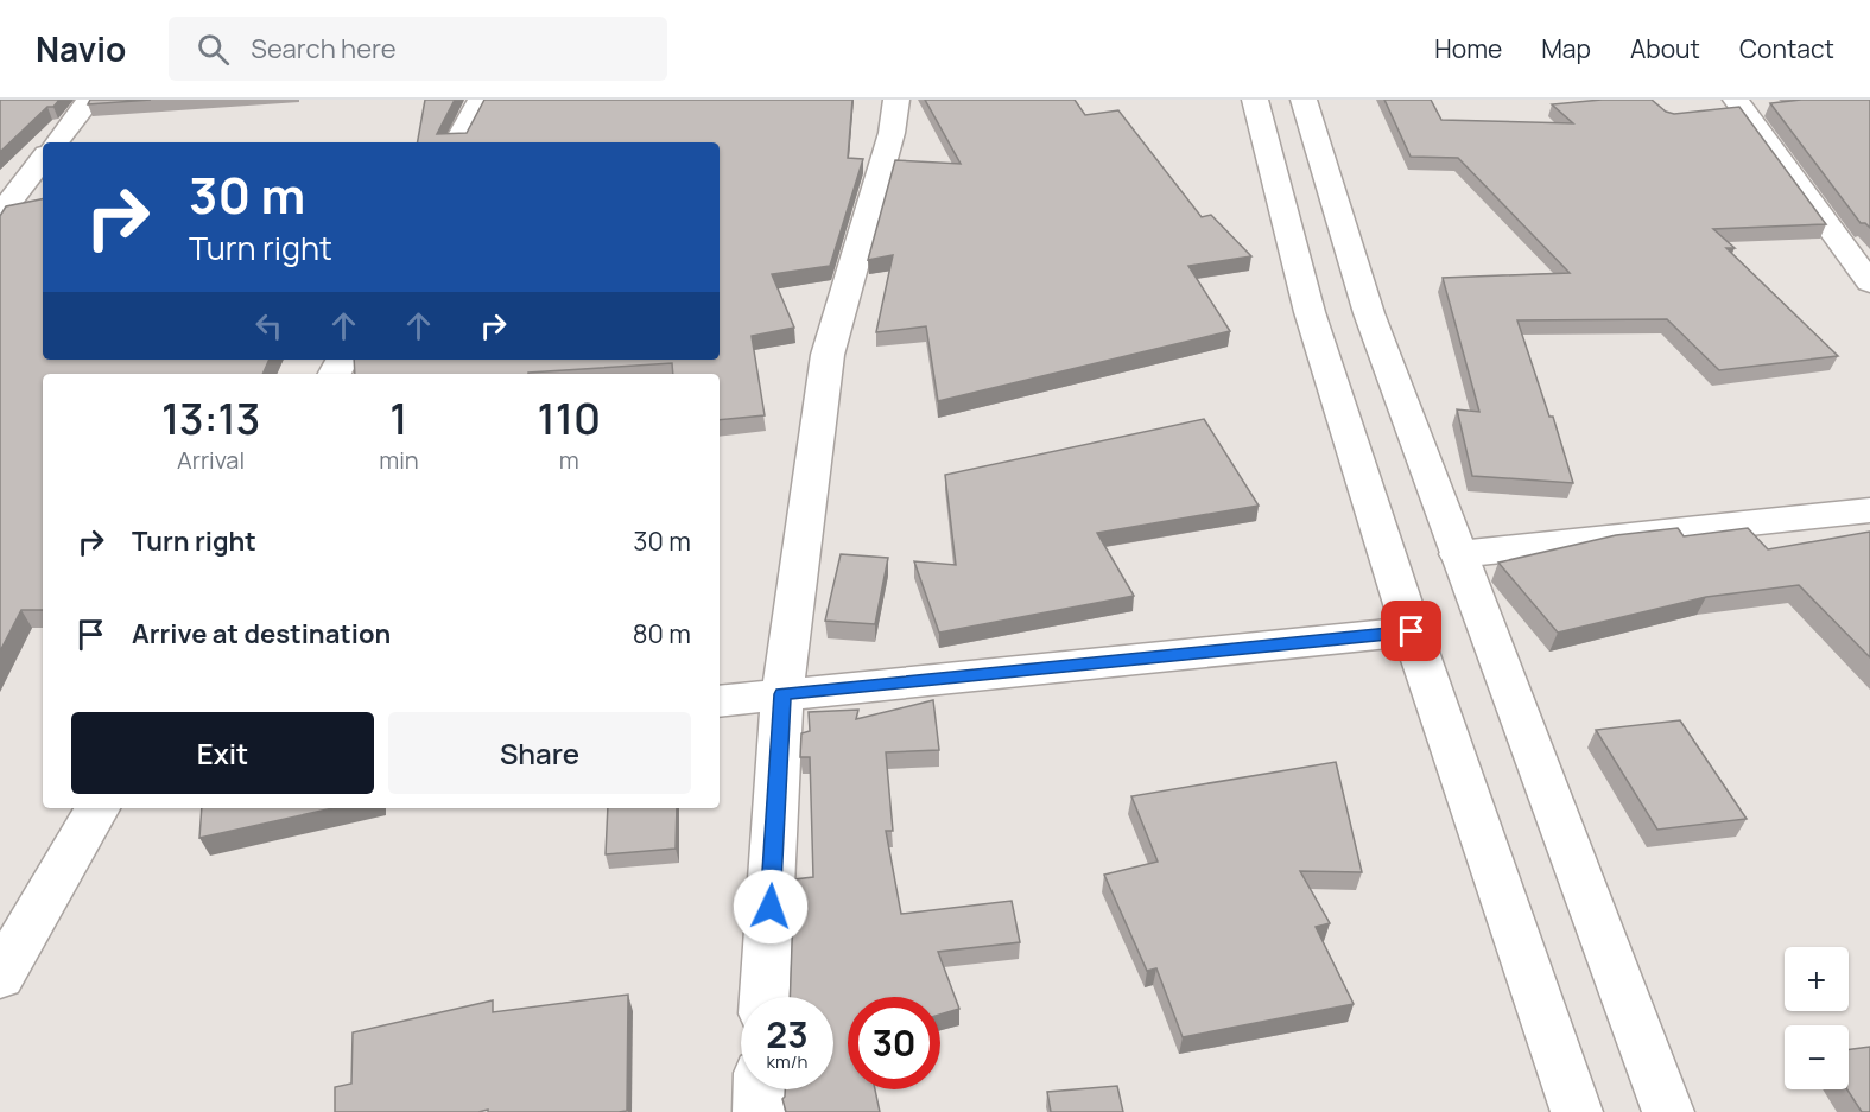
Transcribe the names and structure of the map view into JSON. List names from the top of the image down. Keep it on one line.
{"page":{"header":"Navio","search":"Search here","nav":["Home","Map","About","Contact"],"turn":["30 m","Turn right"],"eta":["13:13","Arrival","1","min","110","m"],"list":[{"name":"Turn right","value":"30 m"},{"name":"Arrive at destination","value":"80 m"}],"buttons":["Exit","Share"],"map_buttons":["+","−"],"speed":"23 km/h","limit":"30"}}
